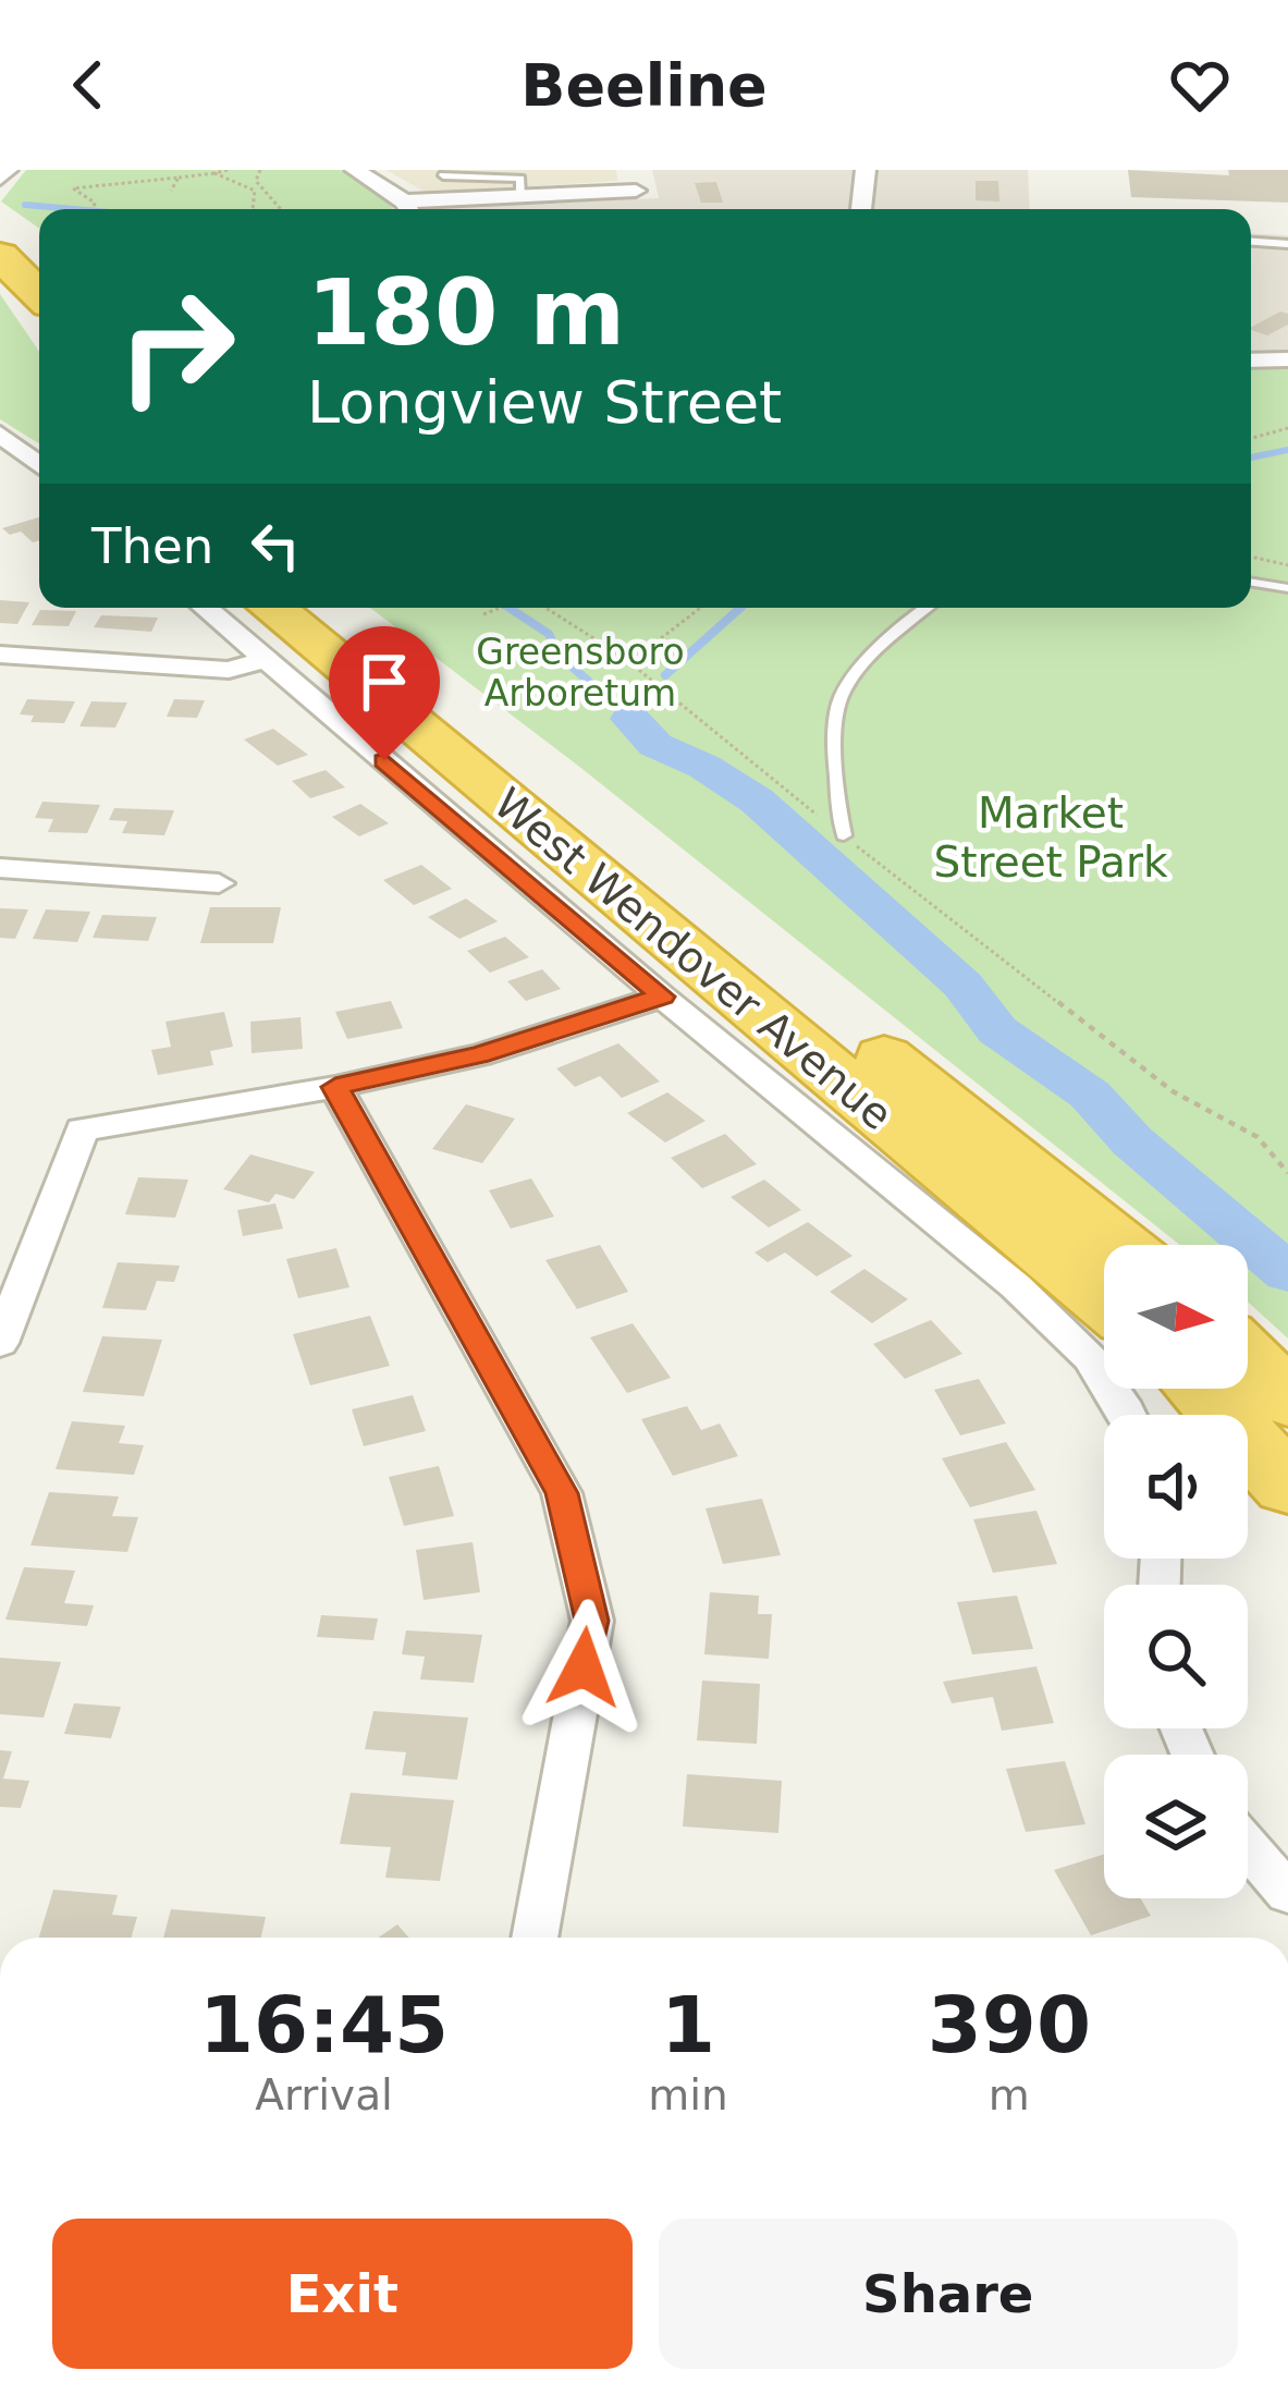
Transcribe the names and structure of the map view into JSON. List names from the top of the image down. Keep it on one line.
{"streets":{"highway":["West Wendover Avenue"]},"parks":["Greensboro Arboretum","Market Street Park"],"north":"right","page":{"header":"Beeline","turn":["180 m","Longview Street"],"then":"Then","eta":["16:45","Arrival","1","min","390","m"],"buttons":["Exit","Share"]}}
